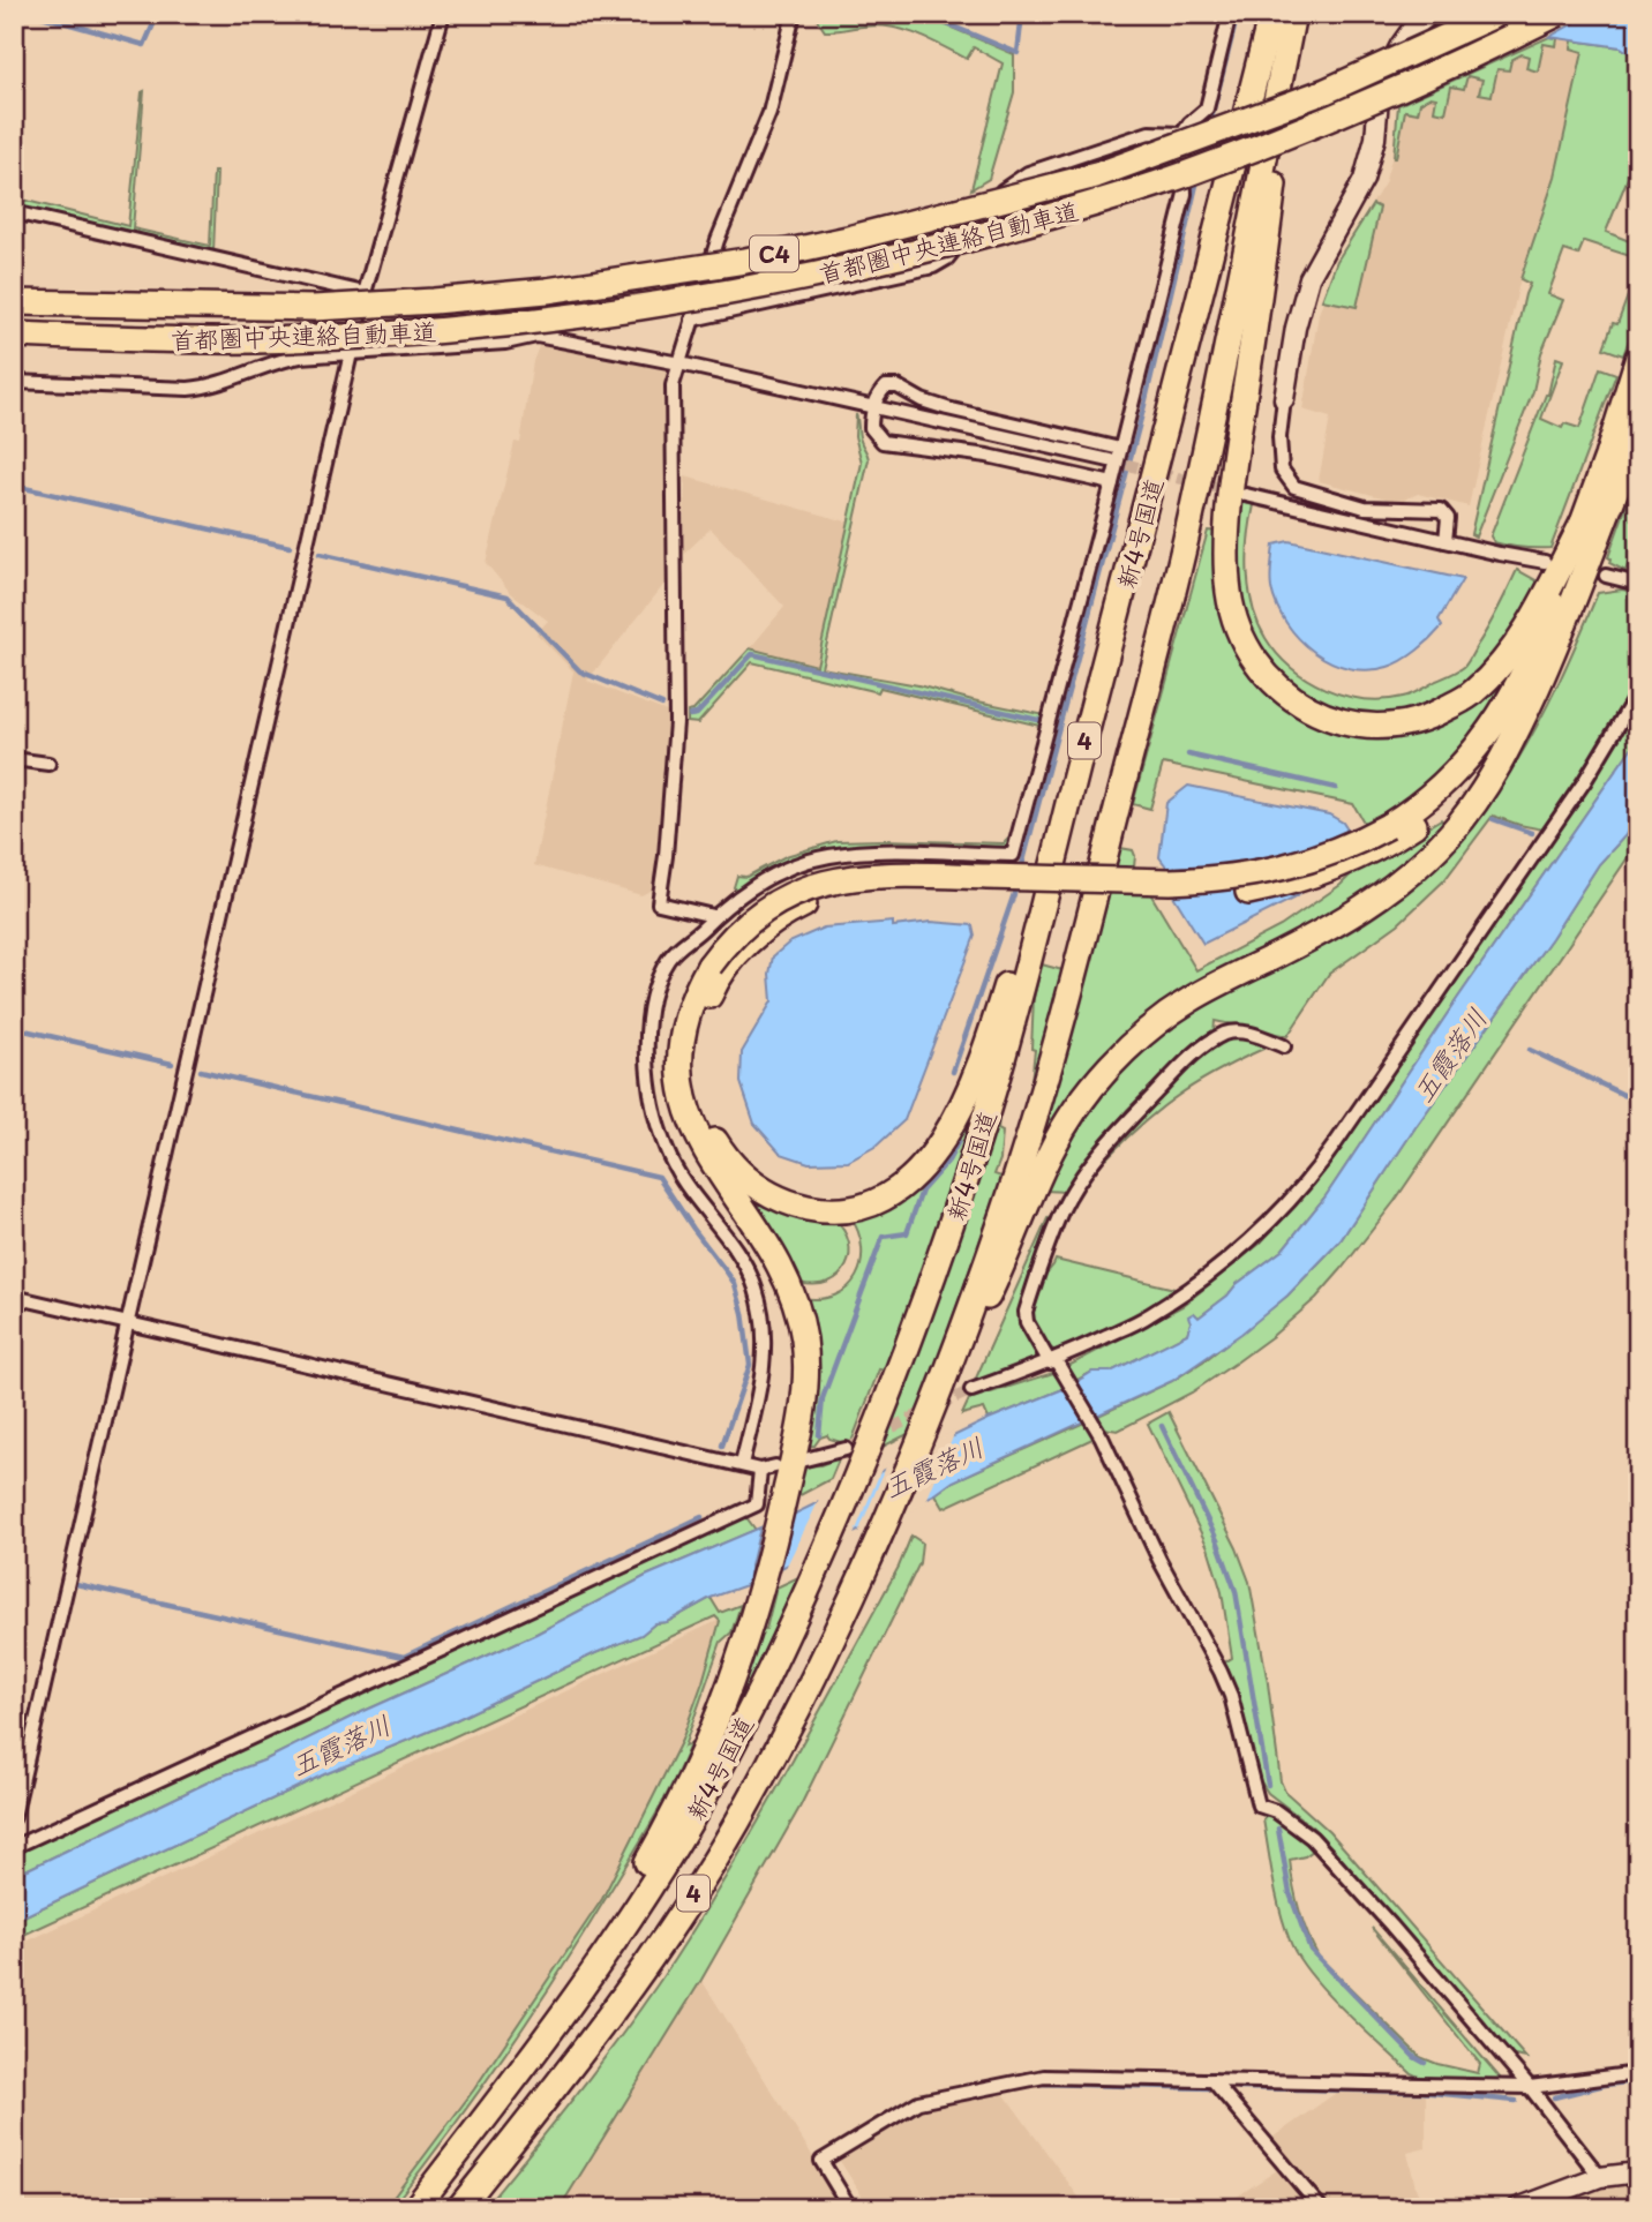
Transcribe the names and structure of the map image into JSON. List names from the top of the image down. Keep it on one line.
{"streets":{"highway":["首都圏中央連絡自動車道","C4","新4号国道","4"]},"water":["五霞落川"]}
